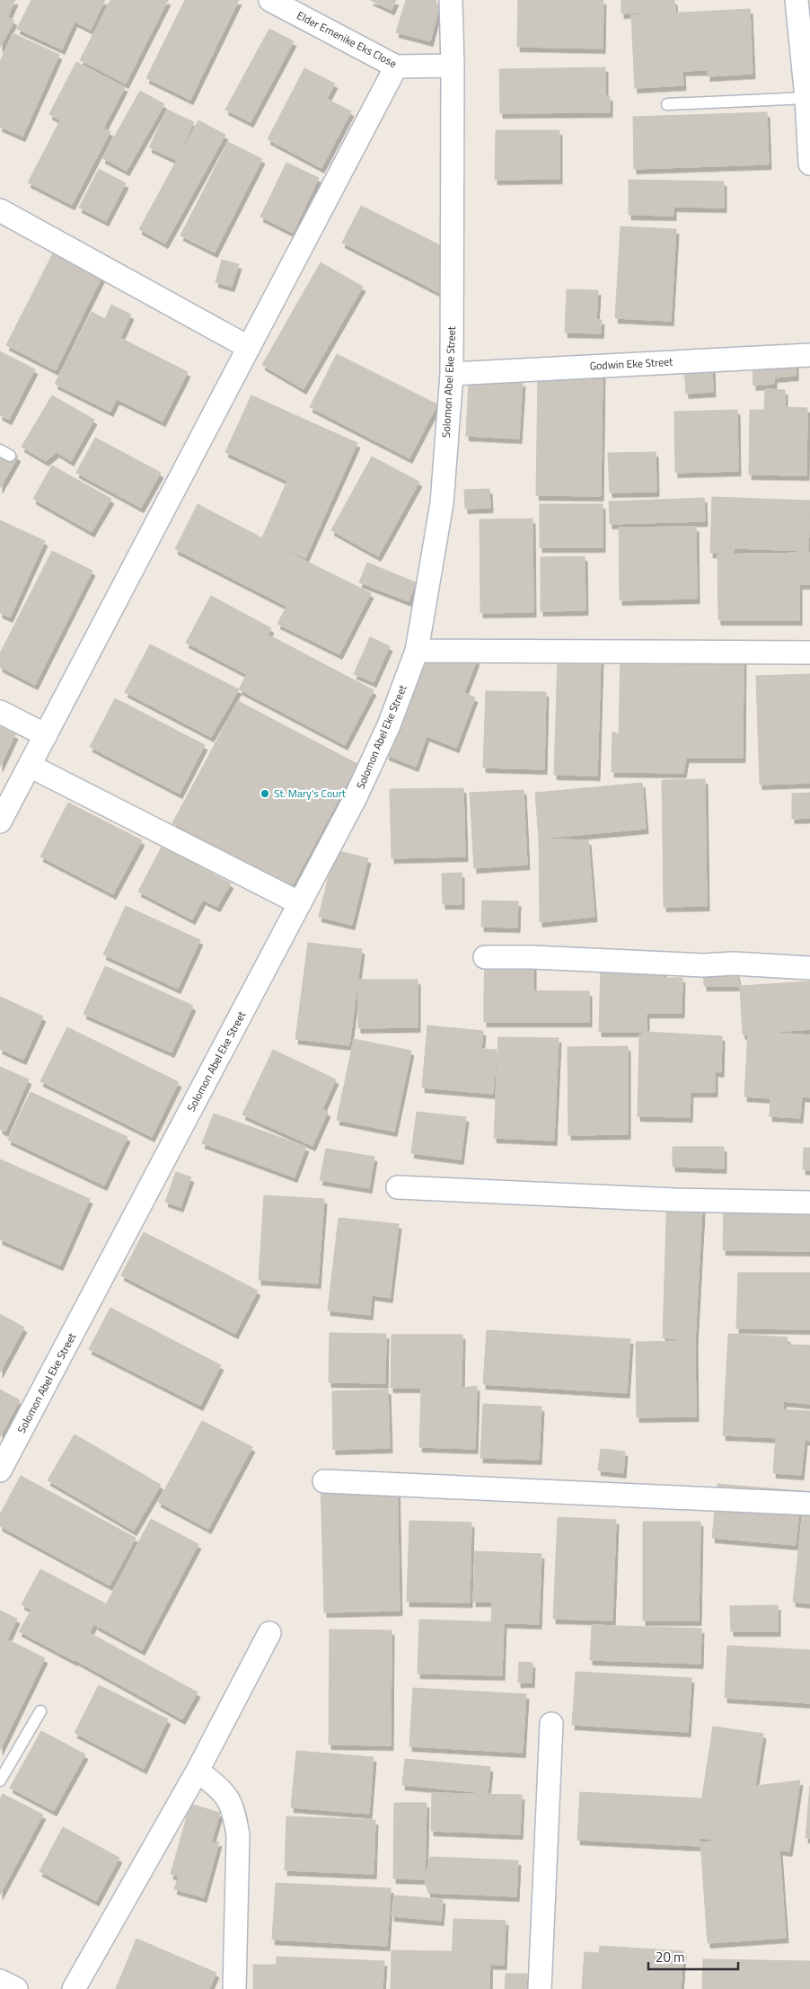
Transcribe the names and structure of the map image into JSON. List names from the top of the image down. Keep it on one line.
{"streets":{"street":["Elder Emenike Eks Close","Godwin Eke Street","Solomon Abel Eke Street"]},"crossings":[["Elder Emenike Eks Close","Solomon Abel Eke Street"],["Godwin Eke Street","Solomon Abel Eke Street"]],"places":["St. Mary's Court"],"scale_bar":"20 m"}
